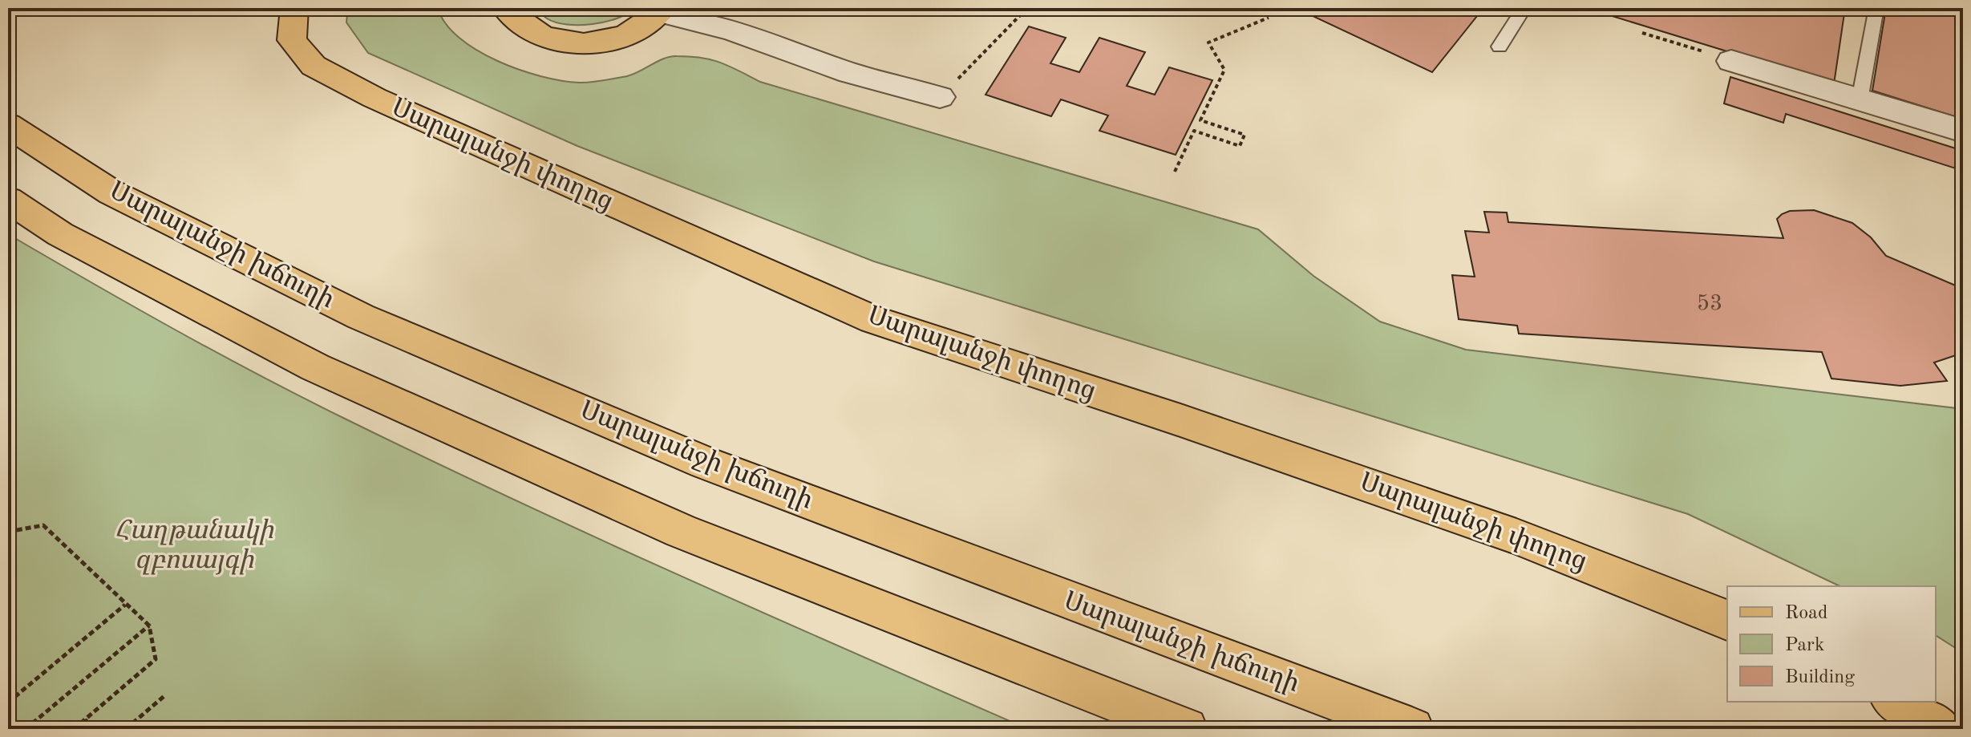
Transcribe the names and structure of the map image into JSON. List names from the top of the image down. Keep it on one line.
{"streets":{"main road":["Սարալանջի փողոց","Սարալանջի խճուղի"]},"parks":["Հաղթանակի զբոսայգի"],"house_numbers":["53"],"legend":["Road","Park","Building"]}
